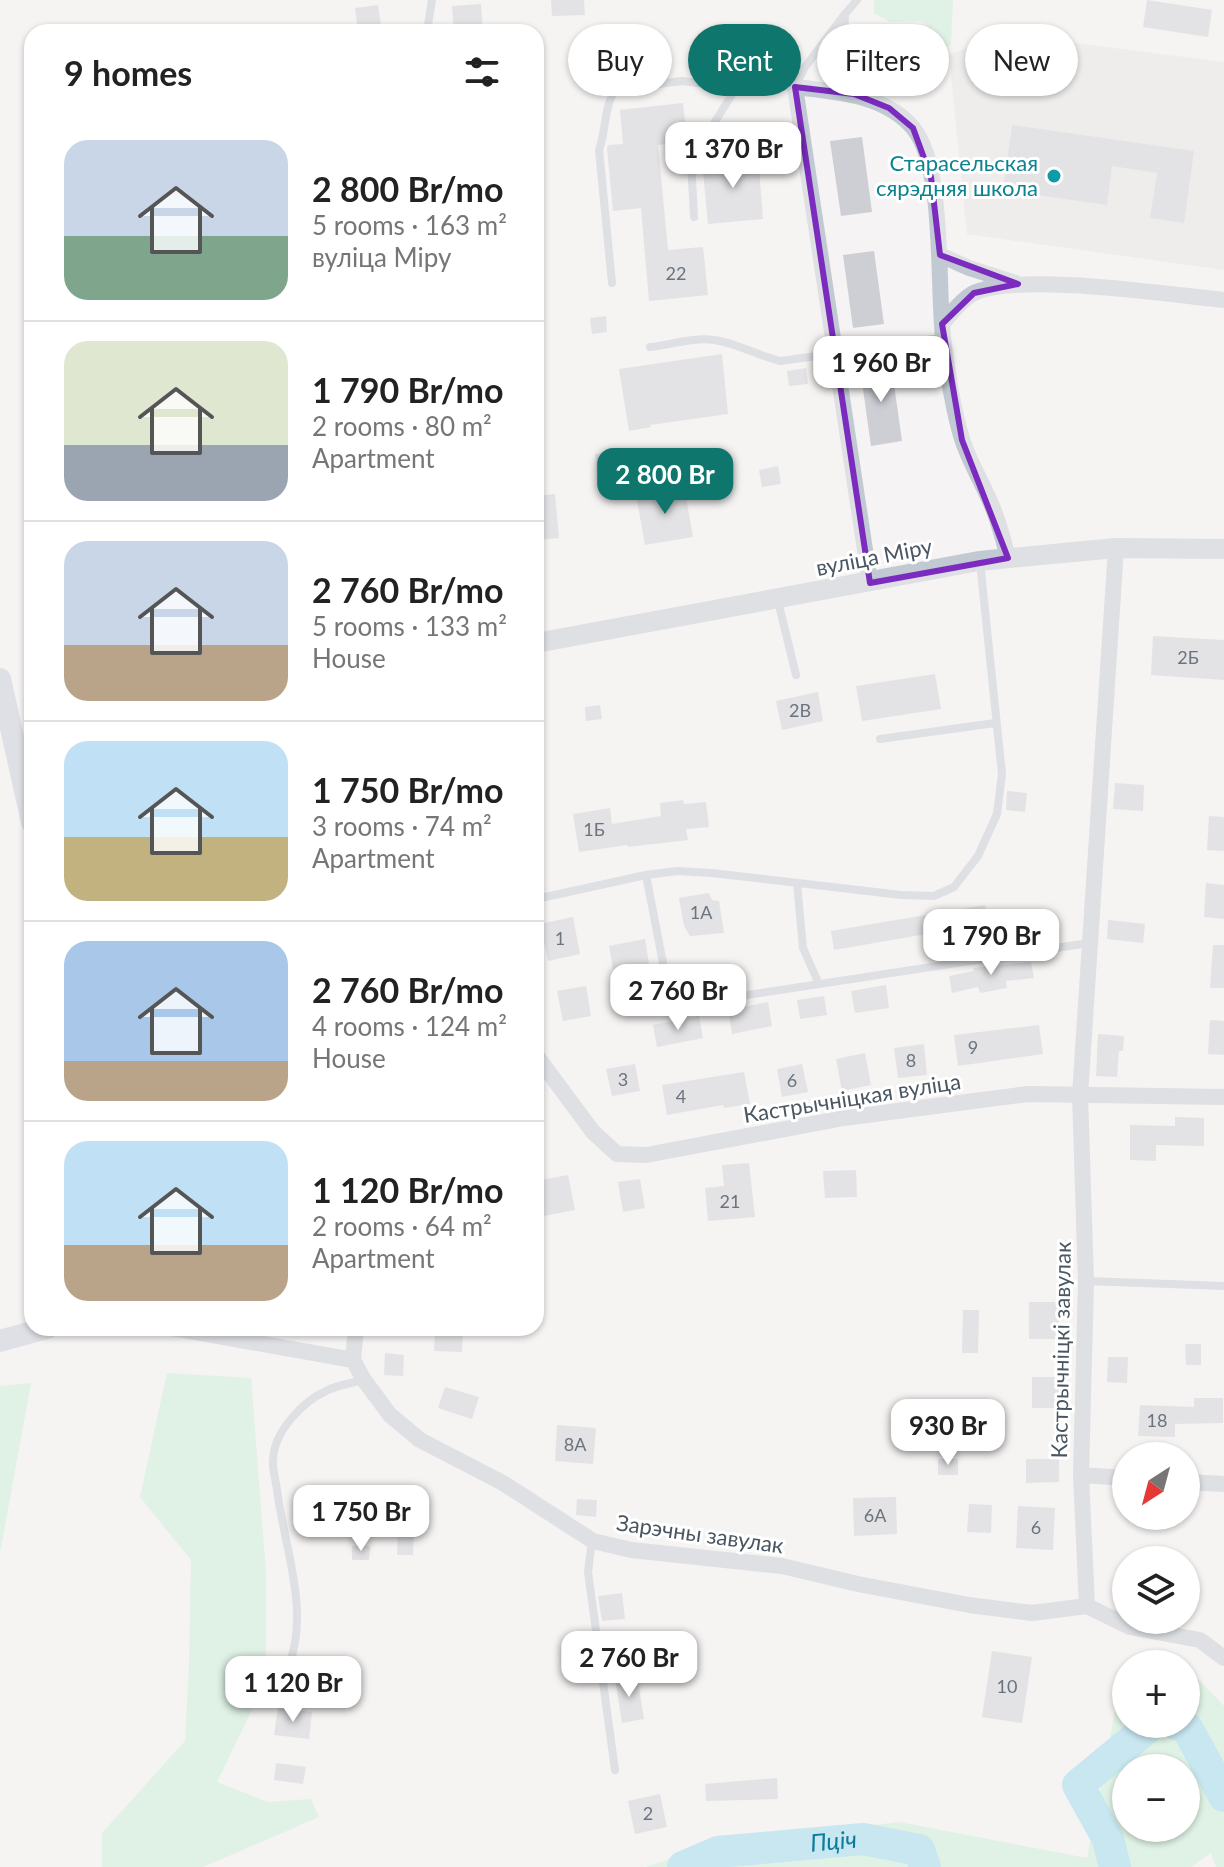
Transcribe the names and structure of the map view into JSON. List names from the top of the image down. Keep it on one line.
{"streets":{"street":["вуліца Міру","Кастрычніцкая вуліца","Кастрычніцкі завулак","Зарэчны завулак"]},"crossings":[["вуліца Міру","Кастрычніцкі завулак"],["Кастрычніцкая вуліца","Кастрычніцкі завулак"],["Кастрычніцкі завулак","Зарэчны завулак"]],"water":["Пціч"],"places":["Старасельская сярэдняя школа"],"house_numbers":["22","2Б","2В","1Б","1А","1","9","8","3","6","4","21","18","8А","6А","6","10","2"],"north":"bottom left","page":{"chip":["Buy","Rent","Filters","New"],"heading":"9 homes","list":[{"name":"2 800 Br/mo","note":"5 rooms · 163 m² · вуліца Міру"},{"name":"1 790 Br/mo","note":"2 rooms · 80 m² · Apartment"},{"name":"2 760 Br/mo","note":"5 rooms · 133 m² · House"},{"name":"1 750 Br/mo","note":"3 rooms · 74 m² · Apartment"},{"name":"2 760 Br/mo","note":"4 rooms · 124 m² · House"},{"name":"1 120 Br/mo","note":"2 rooms · 64 m² · Apartment"}],"price":["1 370 Br","1 960 Br","2 800 Br","1 790 Br","2 760 Br","930 Br","1 750 Br","2 760 Br","1 120 Br"],"map_buttons":["+","−"]}}
